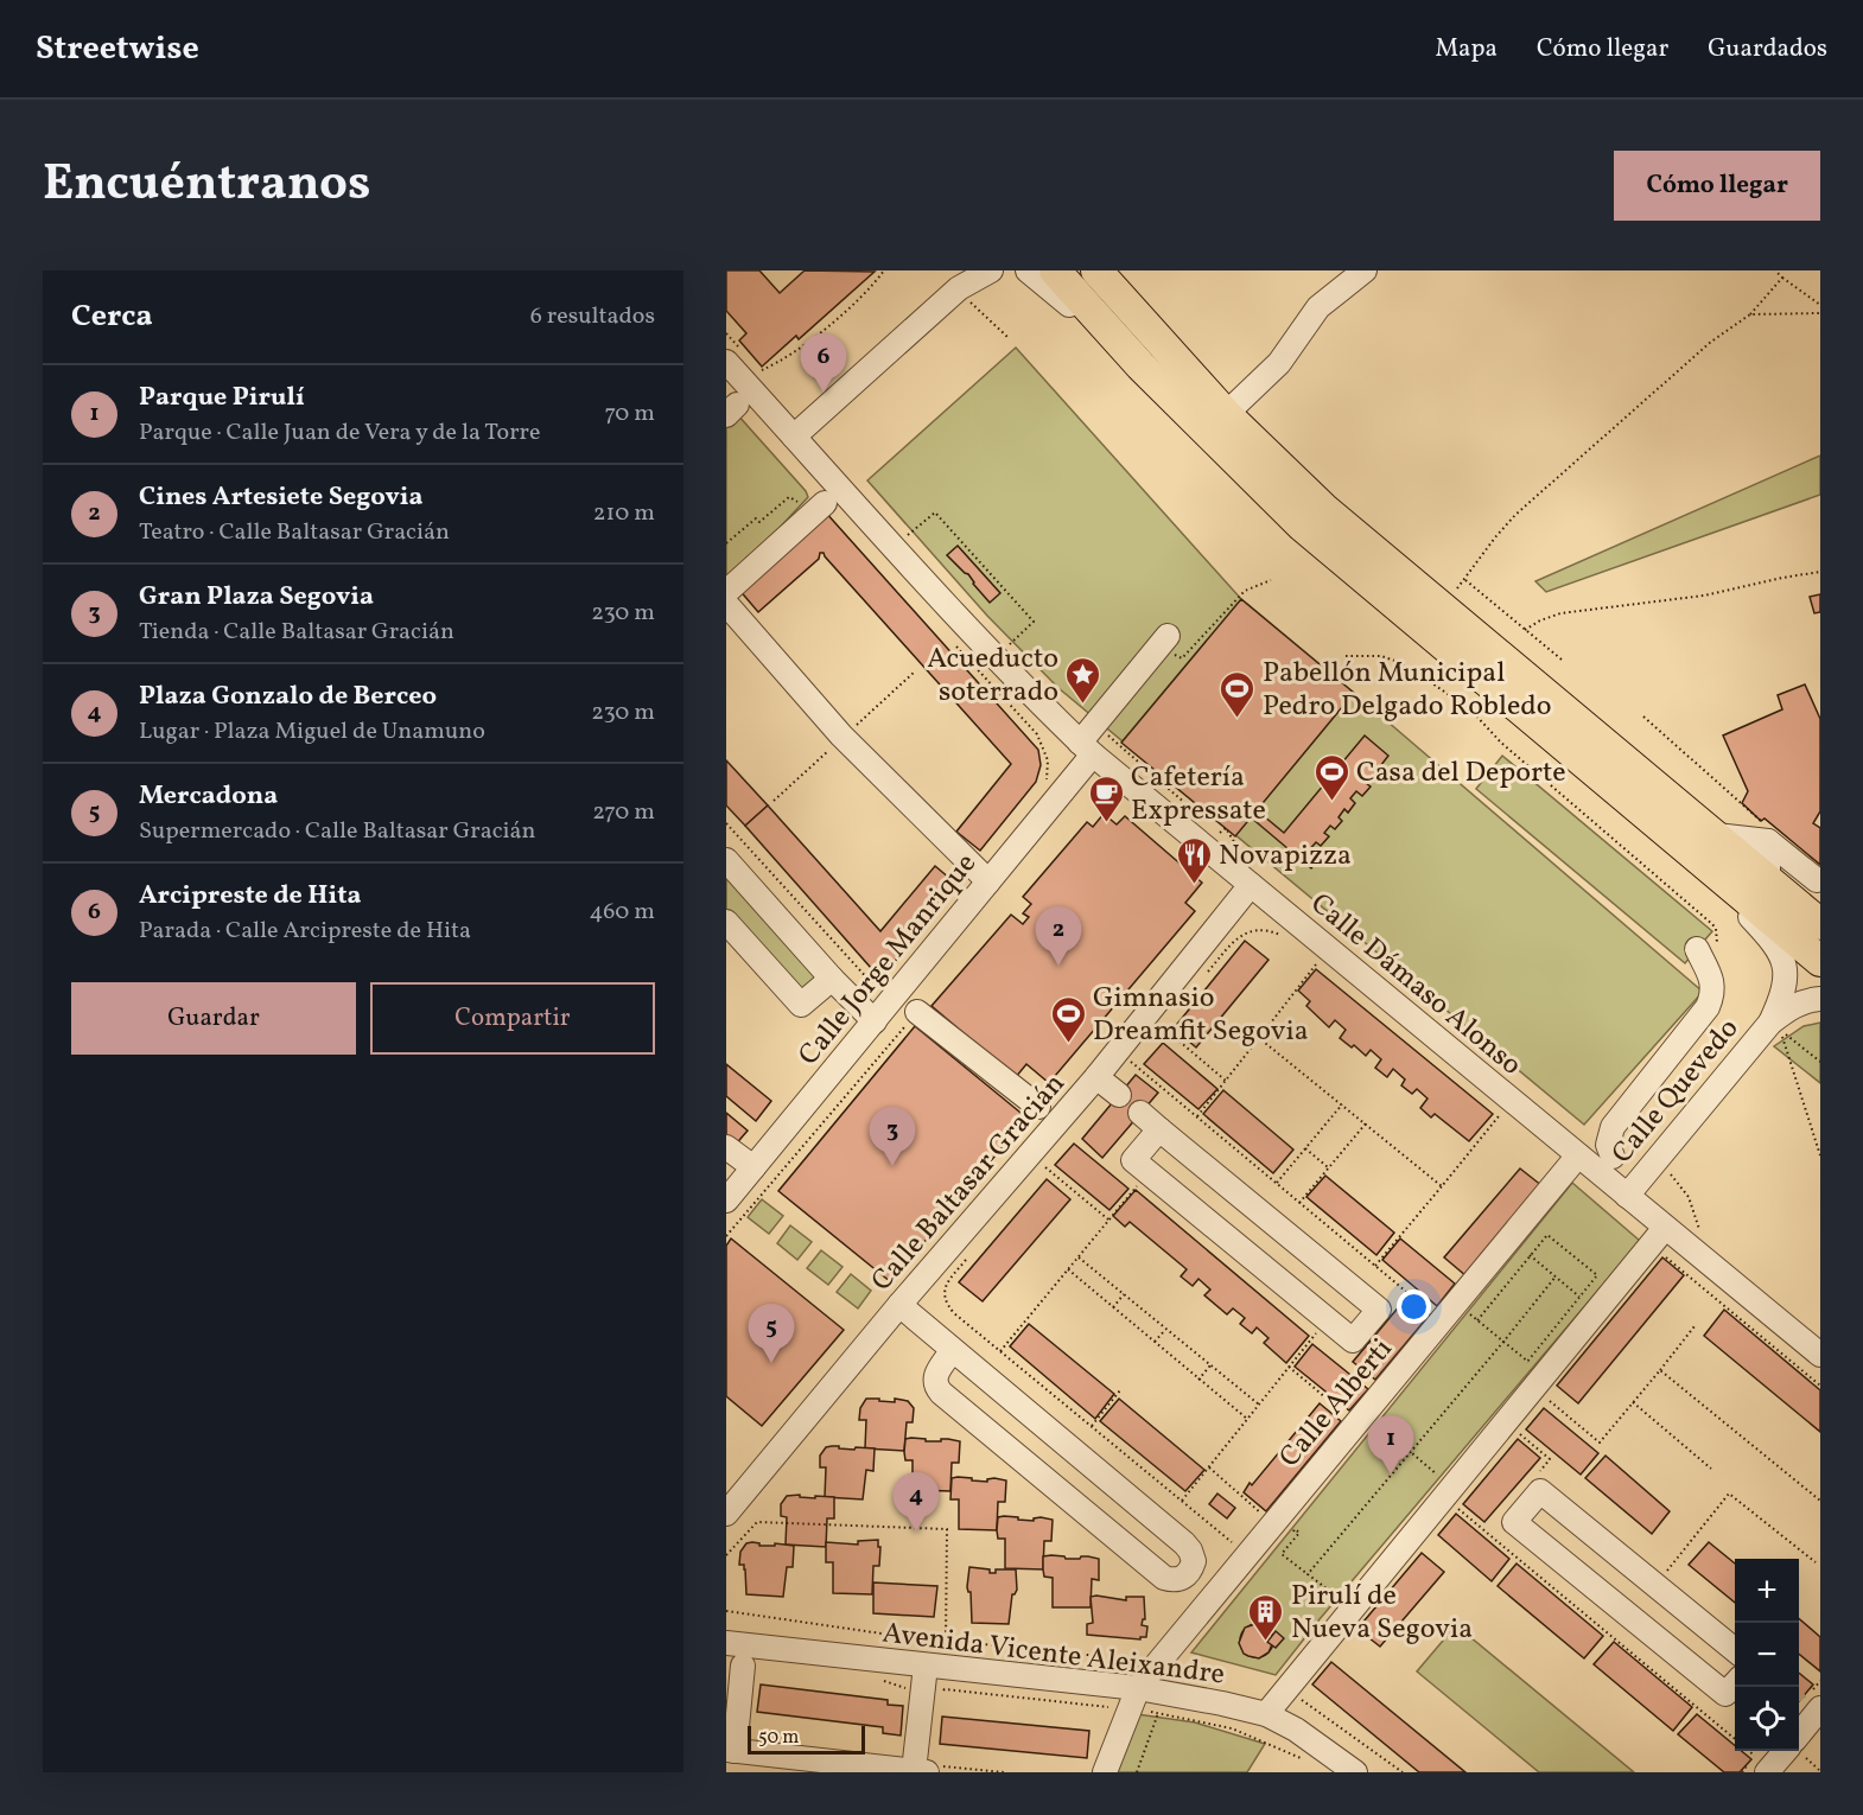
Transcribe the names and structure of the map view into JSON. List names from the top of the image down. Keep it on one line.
{"streets":{"street":["Calle Jorge Manrique","Calle Dámaso Alonso","Calle Quevedo","Calle Baltasar Gracián","Calle Alberti","Avenida Vicente Aleixandre"]},"crossings":[["Calle Jorge Manrique","Calle Dámaso Alonso"],["Calle Dámaso Alonso","Calle Quevedo"],["Calle Dámaso Alonso","Calle Baltasar Gracián"],["Calle Dámaso Alonso","Calle Alberti"],["Calle Alberti","Avenida Vicente Aleixandre"]],"places":{"place":["Acueducto soterrado"],"sports":["Pabellón Municipal Pedro Delgado Robledo","Casa del Deporte","Gimnasio Dreamfit Segovia"],"cafe":["Cafetería Expressate"],"restaurant":["Novapizza"],"building":["Pirulí de Nueva Segovia"]},"scale_bar":"50 m","page":{"header":"Streetwise","nav":["Mapa","Cómo llegar","Guardados"],"title":"Encuéntranos","buttons":["Cómo llegar",["Guardar","Compartir"]],"heading":["Cerca","6 resultados"],"pins":["6","2","3","5","1","4"],"list":[{"mark":"1","name":"Parque Pirulí","note":"Parque · Calle Juan de Vera y de la Torre","value":"70 m"},{"mark":"2","name":"Cines Artesiete Segovia","note":"Teatro · Calle Baltasar Gracián","value":"210 m"},{"mark":"3","name":"Gran Plaza Segovia","note":"Tienda · Calle Baltasar Gracián","value":"230 m"},{"mark":"4","name":"Plaza Gonzalo de Berceo","note":"Lugar · Plaza Miguel de Unamuno","value":"230 m"},{"mark":"5","name":"Mercadona","note":"Supermercado · Calle Baltasar Gracián","value":"270 m"},{"mark":"6","name":"Arcipreste de Hita","note":"Parada · Calle Arcipreste de Hita","value":"460 m"}],"map_buttons":["+","−"],"scale":"50 m"}}
